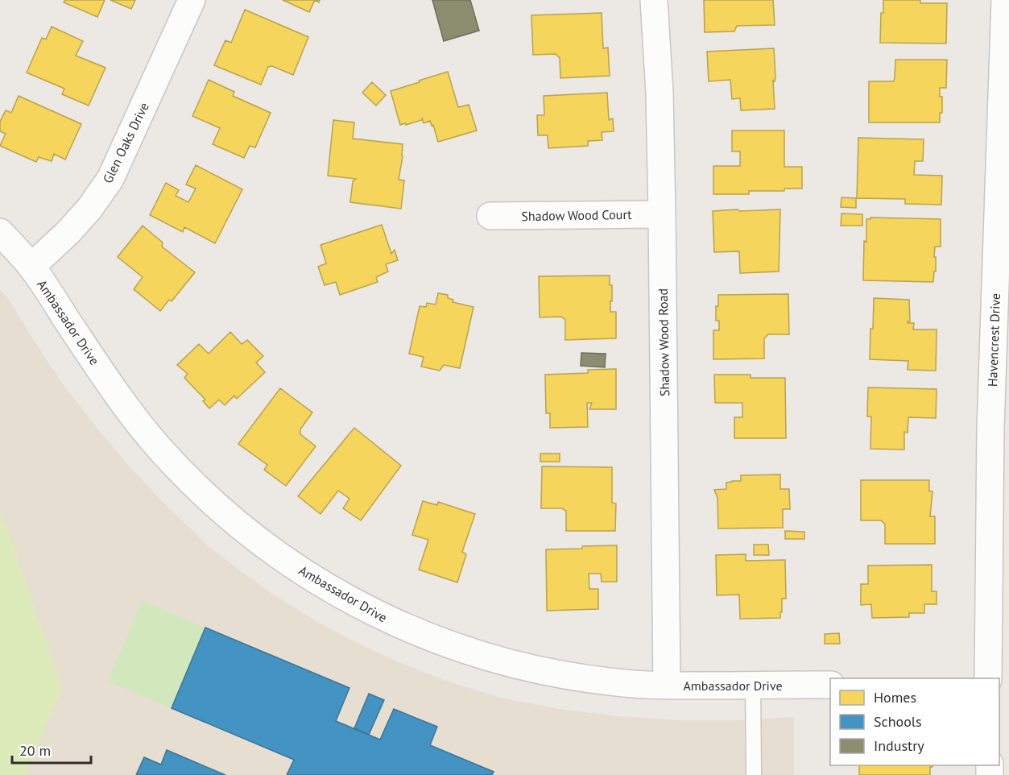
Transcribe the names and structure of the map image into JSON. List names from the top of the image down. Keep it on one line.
{"streets":{"street":["Glen Oaks Drive","Shadow Wood Court","Ambassador Drive","Havencrest Drive","Shadow Wood Road"]},"crossings":[["Glen Oaks Drive","Ambassador Drive"],["Shadow Wood Court","Shadow Wood Road"],["Ambassador Drive","Shadow Wood Road"]],"legend":["Homes","Schools","Industry"],"scale_bar":"20 m"}
